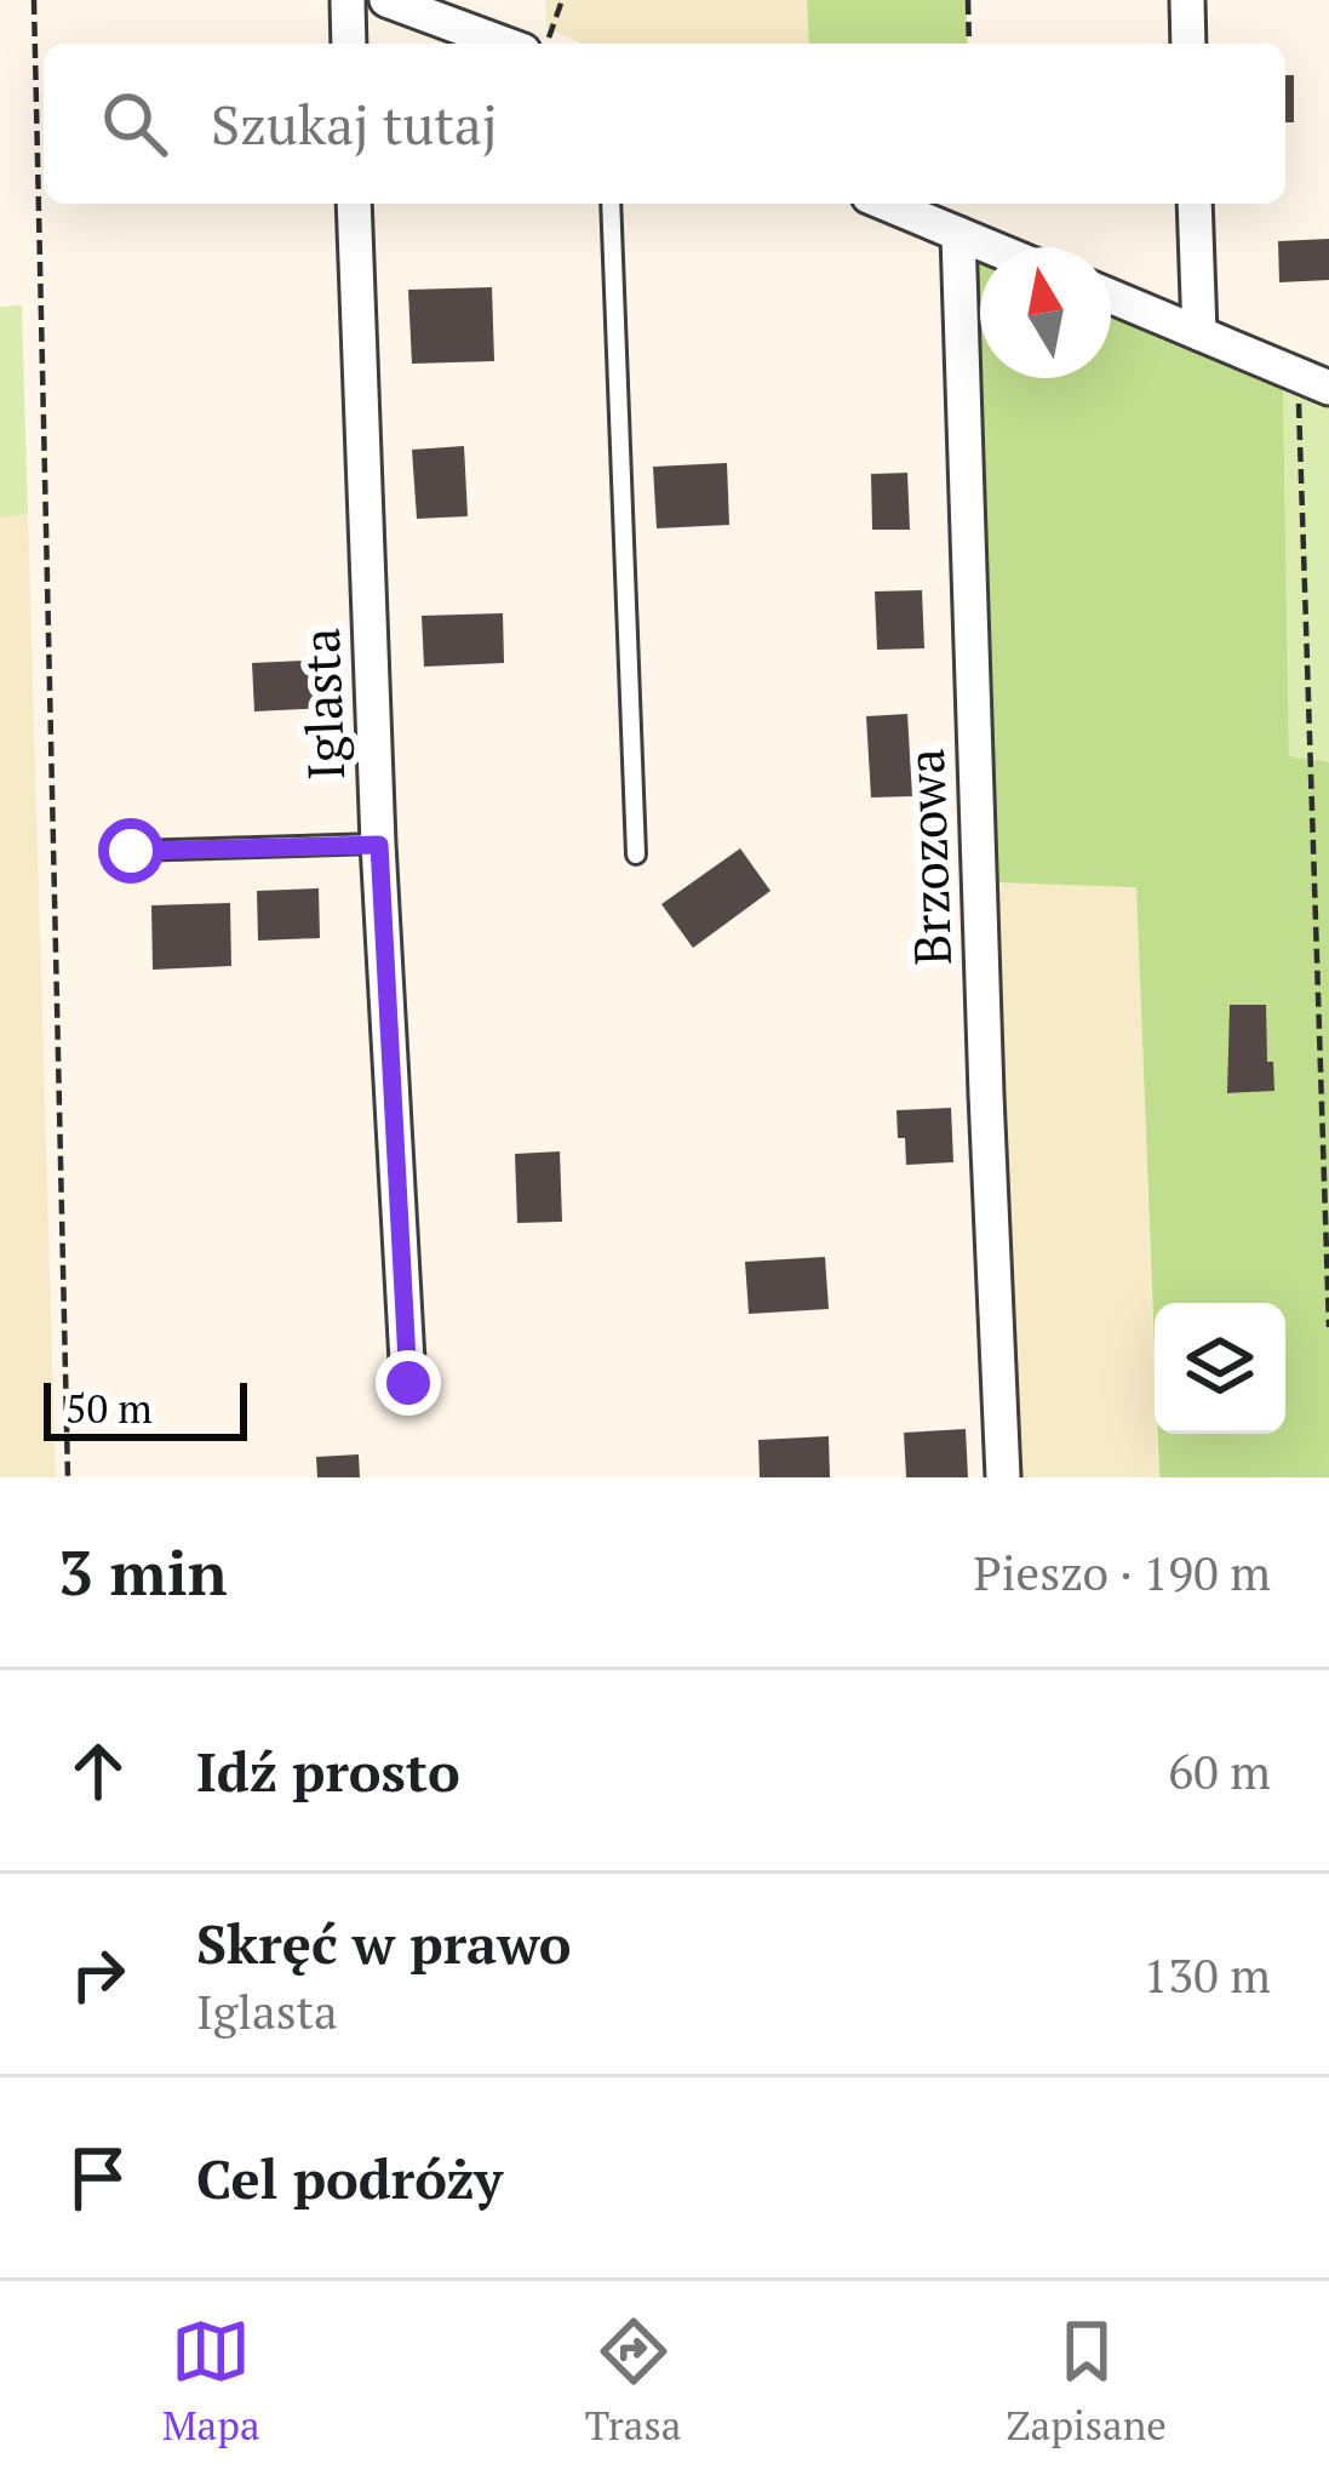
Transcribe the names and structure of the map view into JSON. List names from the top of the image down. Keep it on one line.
{"streets":{"street":["Iglasta","Brzozowa"]},"scale_bar":"50 m","north":"top","page":{"search":"Szukaj tutaj","scale":"50 m","heading":["3 min","Pieszo · 190 m"],"list":[["Idź prosto","60 m"],["Skręć w prawo","Iglasta","130 m"],"Cel podróży"],"nav":["Mapa","Trasa","Zapisane"]}}
